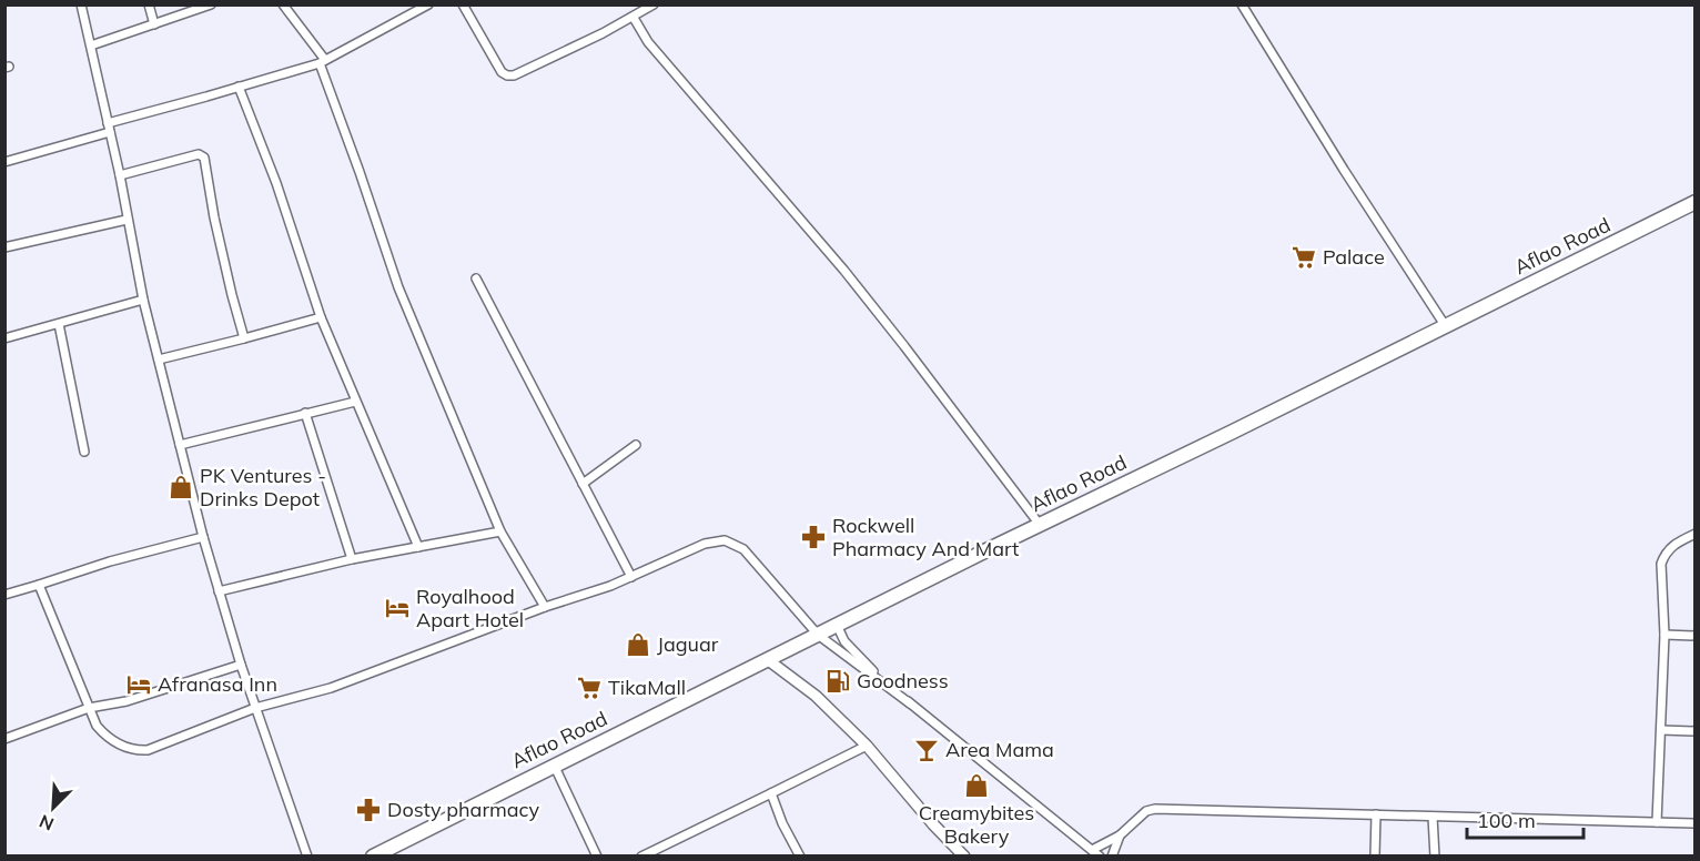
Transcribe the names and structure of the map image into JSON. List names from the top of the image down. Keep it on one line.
{"streets":{"highway":["Aflao Road"]},"places":{"supermarket":["Palace","TikaMall"],"shop":["PK Ventures - Drinks Depot","Jaguar","Creamybites Bakery"],"pharmacy":["Rockwell Pharmacy And Mart","Dosty pharmacy"],"hotel":["Royalhood Apart Hotel","Afranasa Inn"],"fuel station":["Goodness"],"bar":["Area Mama"]},"scale_bar":"100 m","north":"bottom left"}
